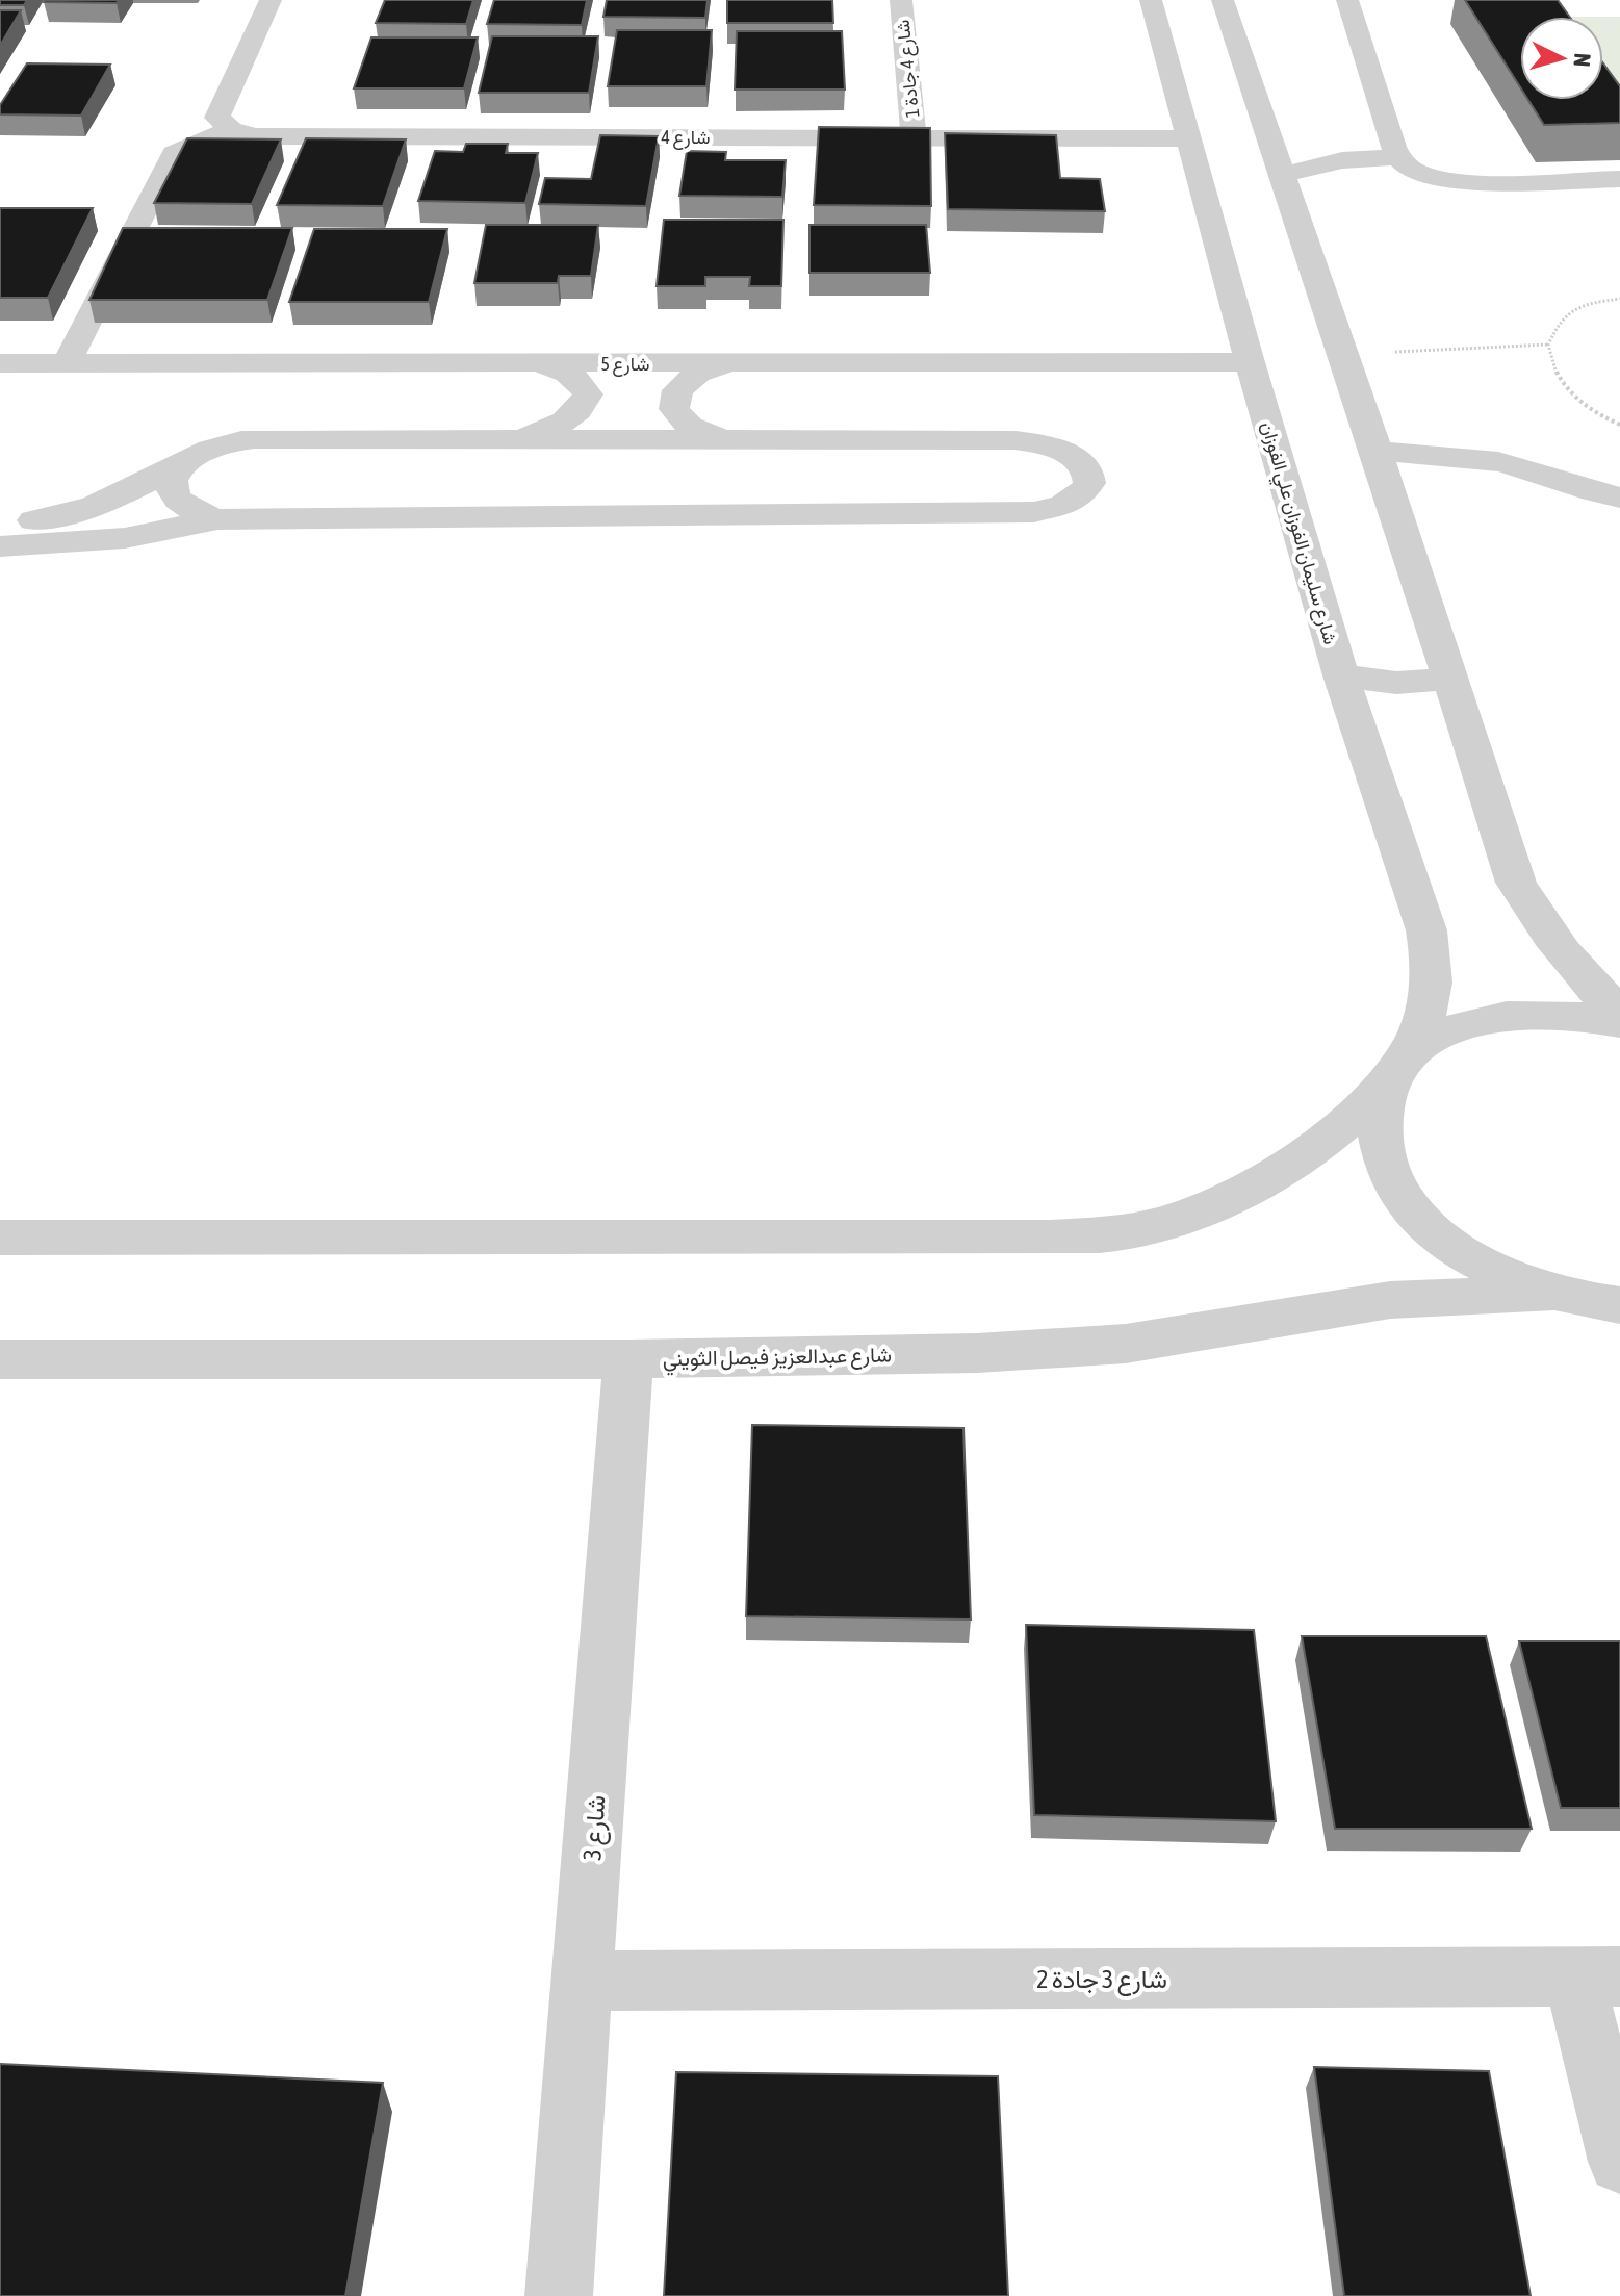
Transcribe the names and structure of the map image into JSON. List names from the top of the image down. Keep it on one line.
{"streets":{"street":["شارع 4 جادة 1","شارع 4","شارع 5","شارع سليمان الفوزان علي الفوزان","شارع عبدالعزيز فيصل الثويني","شارع 3","شارع 3 جادة 2"]},"crossings":[["شارع 4 جادة 1","شارع 4"],["شارع 4","شارع سليمان الفوزان علي الفوزان"],["شارع 5","شارع سليمان الفوزان علي الفوزان"],["شارع عبدالعزيز فيصل الثويني","شارع 3"],["شارع 3","شارع 3 جادة 2"]],"north":"right"}
